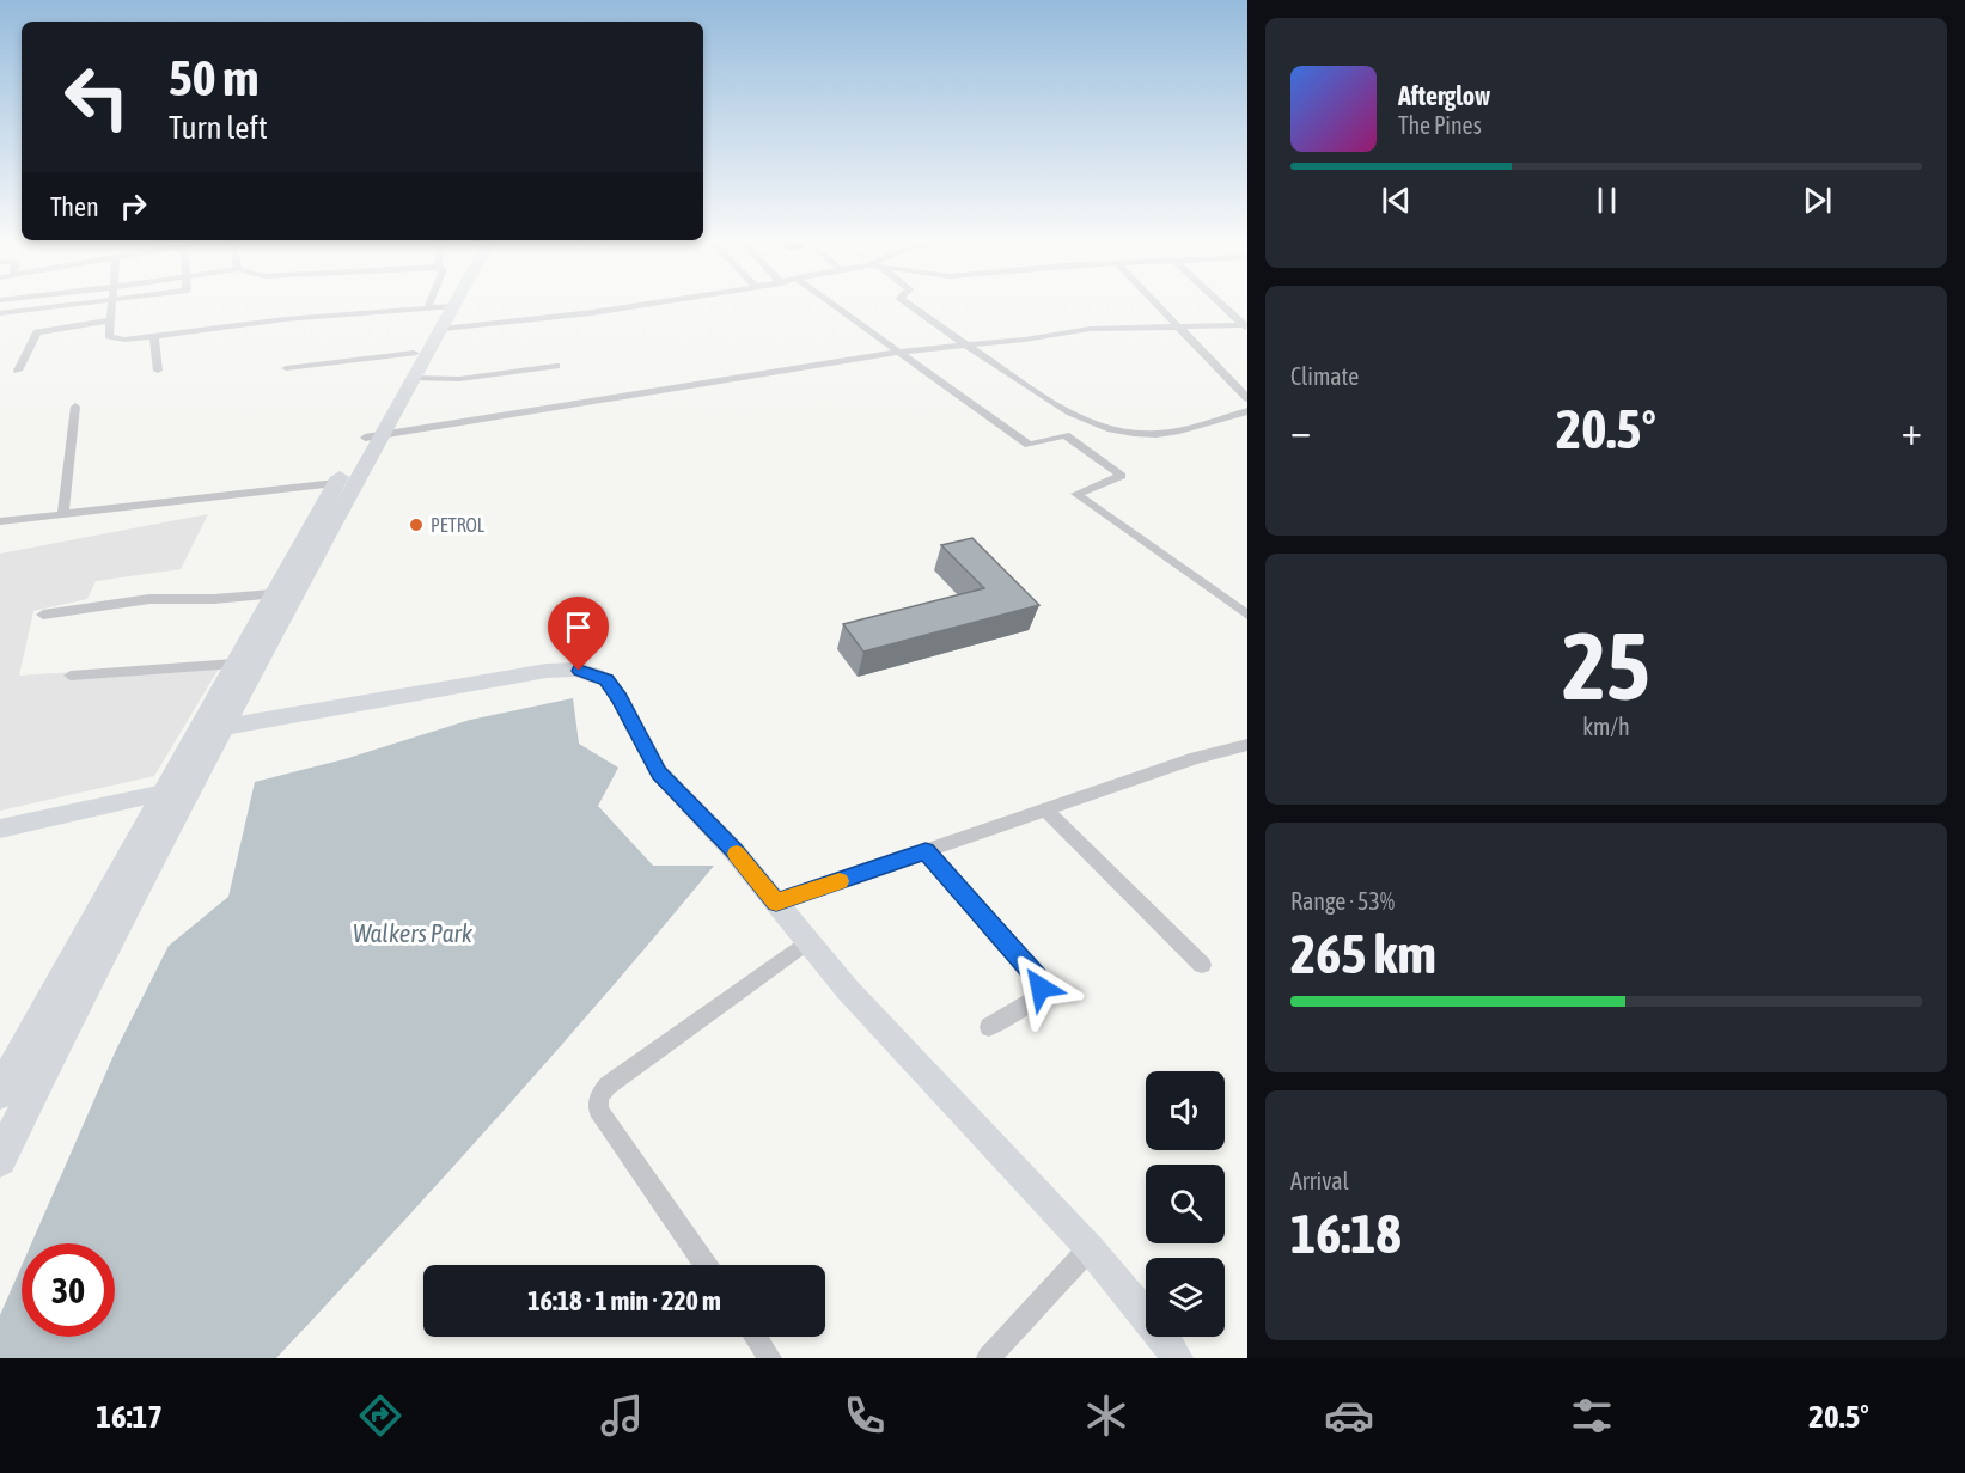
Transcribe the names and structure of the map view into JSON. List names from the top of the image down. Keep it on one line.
{"water":["Walkers Park"],"places":["PETROL"],"page":{"turn":["50 m","Turn left"],"song":["Afterglow","The Pines"],"then":"Then","tile":["Climate",["25","km/h"],["Range · 53%","265 km"],["Arrival","16:18"]],"heat":["−","20.5°","+"],"limit":"30","trip":"16:18 · 1 min · 220 m","tabs":["16:17","20.5°"]}}
